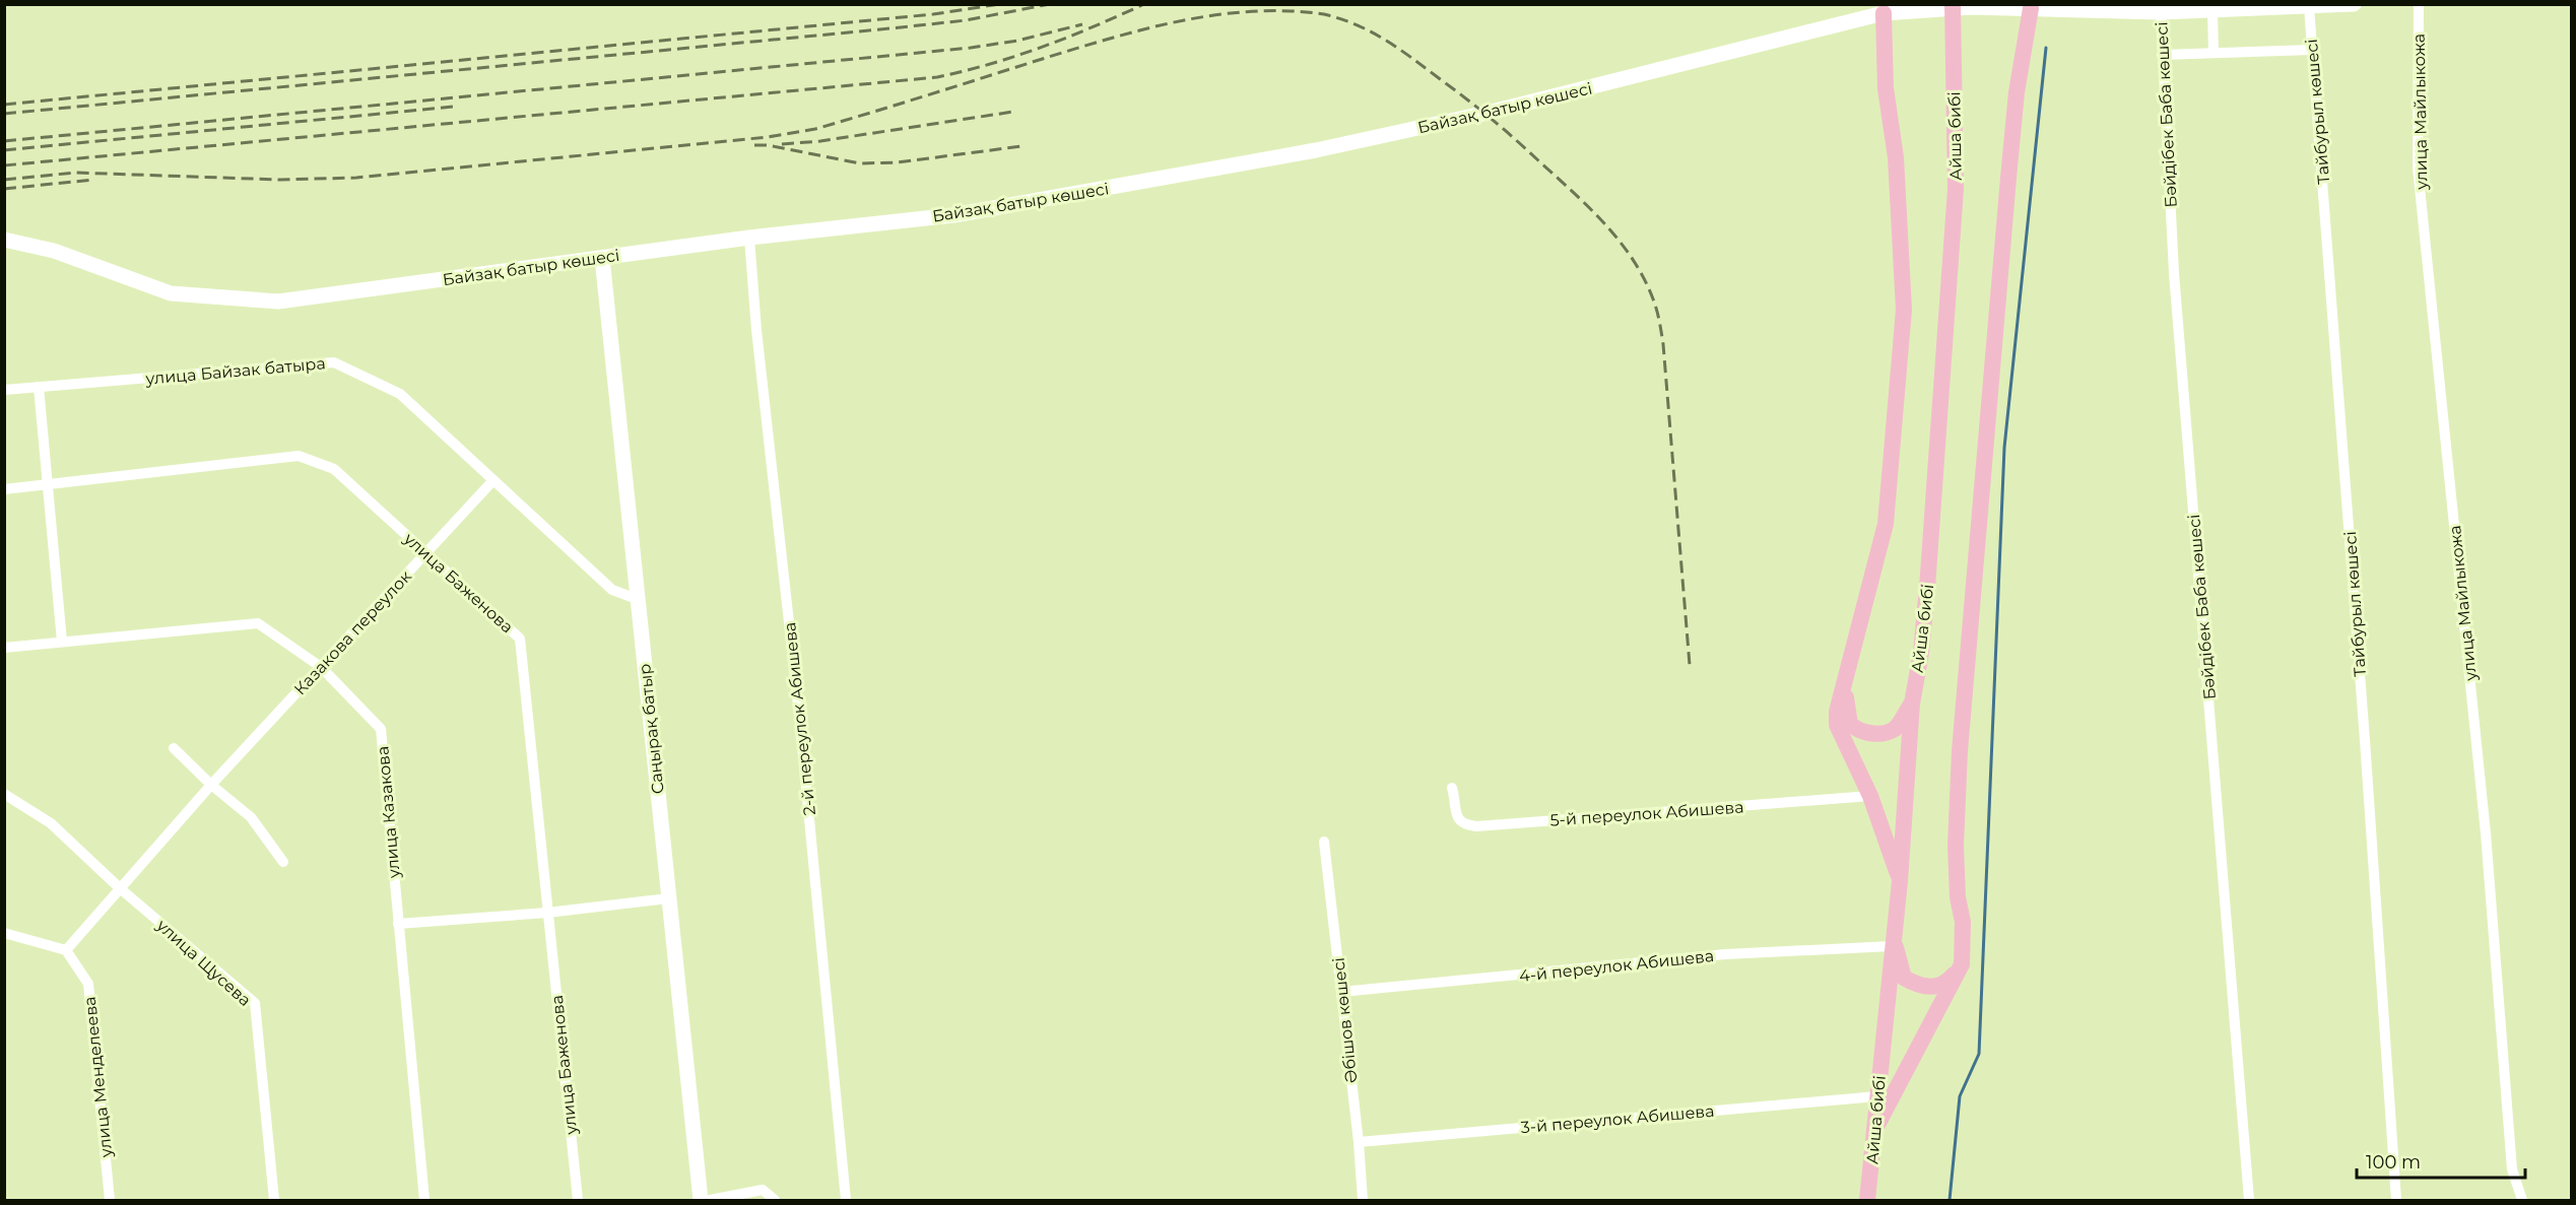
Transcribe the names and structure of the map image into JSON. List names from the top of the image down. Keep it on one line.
{"streets":{"main road":["Байзақ батыр көшесі","Айша бибі","Саңырақ батыр"],"street":["Тайбурыл көшесі","улица Майлыкожа","Бәйдібек Баба көшесі","улица Байзак батыра","улица Баженова","Казакова переулок","2-й переулок Абишева","улица Казакова","5-й переулок Абишева","улица Щусева","4-й переулок Абишева","Әбішов көшесі","улица Менделеева","3-й переулок Абишева"]},"crossings":[["Байзақ батыр көшесі","Тайбурыл көшесі"],["Байзақ батыр көшесі","Бәйдібек Баба көшесі"],["Байзақ батыр көшесі","2-й переулок Абишева"],["Байзақ батыр көшесі","Саңырақ батыр"],["Айша бибі","4-й переулок Абишева"],["Айша бибі","3-й переулок Абишева"],["улица Байзак батыра","Казакова переулок"],["улица Байзак батыра","Саңырақ батыр"],["улица Баженова","Казакова переулок"],["Казакова переулок","улица Казакова"],["Казакова переулок","улица Щусева"],["Казакова переулок","улица Менделеева"],["4-й переулок Абишева","Әбішов көшесі"],["Әбішов көшесі","3-й переулок Абишева"]],"scale_bar":"100 m"}
